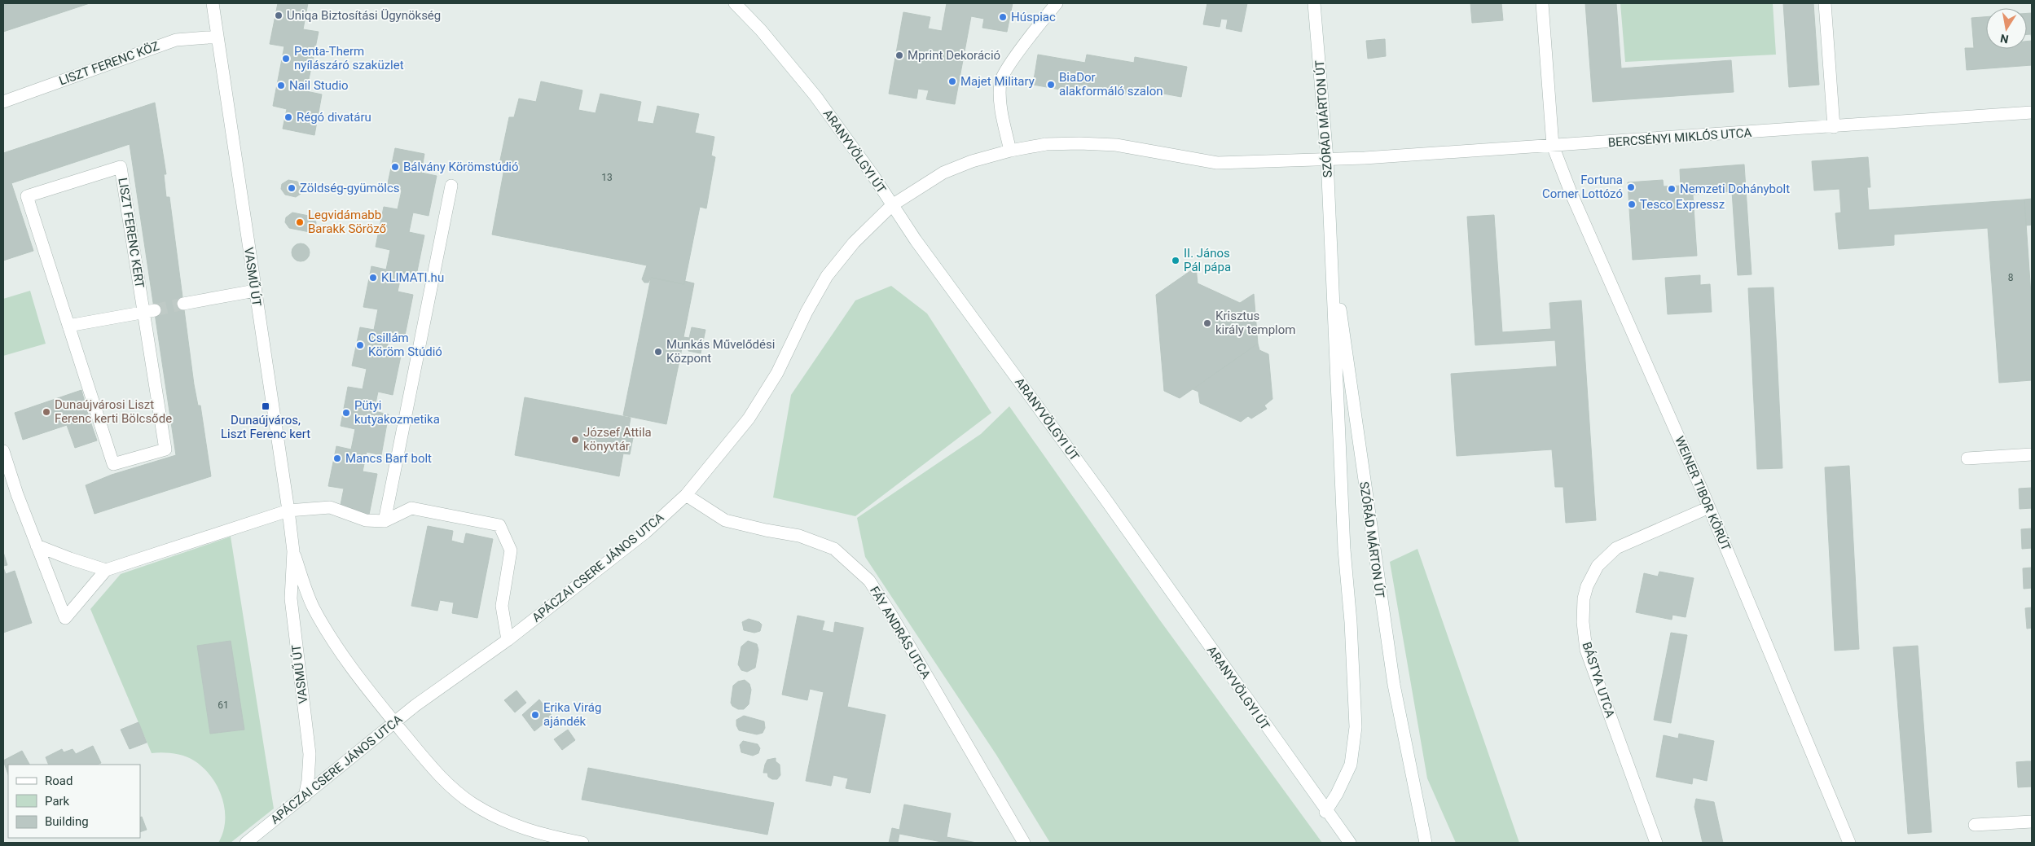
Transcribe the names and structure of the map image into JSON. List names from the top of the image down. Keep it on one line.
{"streets":{"street":["LISZT FERENC KÖZ","SZÓRÁD MÁRTON ÚT","BERCSÉNYI MIKLÓS UTCA","ARANYVÖLGYI ÚT","LISZT FERENC KERT","VASMŰ ÚT","WEINER TIBOR KÖRÚT","APÁCZAI CSERE JÁNOS UTCA","FÁY ANDRÁS UTCA","BÁSTYA UTCA"]},"crossings":[["LISZT FERENC KÖZ","VASMŰ ÚT"],["SZÓRÁD MÁRTON ÚT","BERCSÉNYI MIKLÓS UTCA"],["SZÓRÁD MÁRTON ÚT","ARANYVÖLGYI ÚT"],["SZÓRÁD MÁRTON ÚT","APÁCZAI CSERE JÁNOS UTCA"],["BERCSÉNYI MIKLÓS UTCA","WEINER TIBOR KÖRÚT"],["BERCSÉNYI MIKLÓS UTCA","APÁCZAI CSERE JÁNOS UTCA"],["ARANYVÖLGYI ÚT","APÁCZAI CSERE JÁNOS UTCA"],["VASMŰ ÚT","APÁCZAI CSERE JÁNOS UTCA"],["WEINER TIBOR KÖRÚT","BÁSTYA UTCA"],["APÁCZAI CSERE JÁNOS UTCA","FÁY ANDRÁS UTCA"]],"places":{"other":["Uniqa Biztosítási Ügynökség","Húspiac","Mprint Dekoráció","Penta-Therm nyílászáró szaküzlet","Majet Military","BiaDor alakformáló szalon","Nail Studio","Régó divatáru","Bálvány Körömstúdió","Fortuna Corner Lottózó","Zöldség-gyümölcs","Nemzeti Dohánybolt","Tesco Expressz","Legvidámabb Barakk Söröző","II. János Pál pápa","KLIMATI.hu","Krisztus király templom","Csillám Köröm Stúdió","Munkás Művelődési Központ","Dunaújvárosi Liszt Ferenc kerti Bölcsőde","Pütyi kutyakozmetika","József Attila könyvtár","Mancs Barf bolt","Erika Virág ajándék"],"transit":["Dunaújváros, Liszt Ferenc kert"]},"house_numbers":["13","8","61"],"legend":["Road","Park","Building"],"north":"bottom"}
